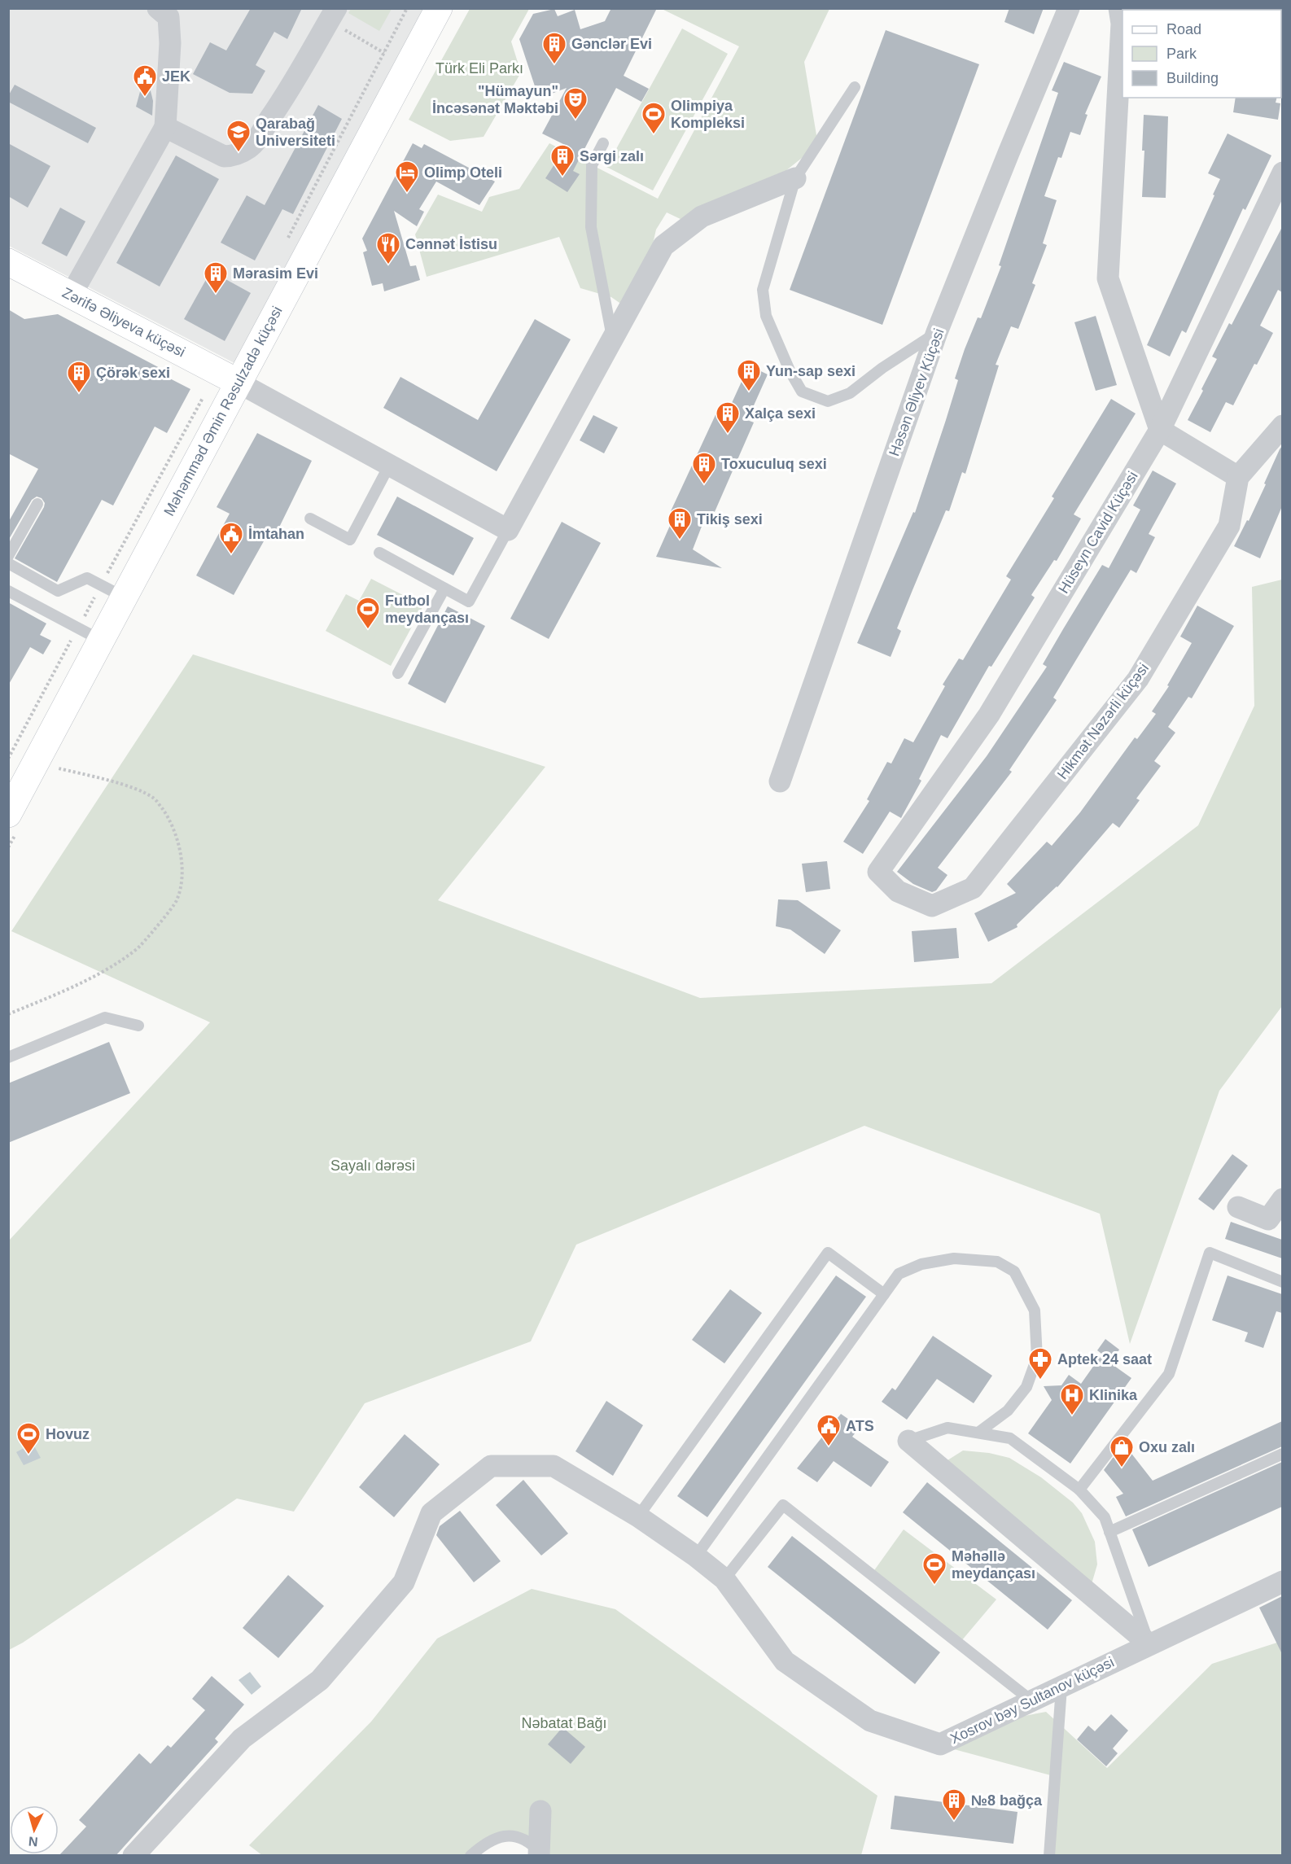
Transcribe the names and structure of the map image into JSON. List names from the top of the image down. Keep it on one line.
{"streets":{"main road":["Zərifə Əliyeva küçəsi","Məhəmməd Əmin Rəsulzadə küçəsi"],"street":["Həsən Əliyev Küçəsi","Hüseyn Cavid Küçəsi","Hikmət Nəzərli küçəsi","Xosrov bəy Sultanov küçəsi"]},"crossings":[["Zərifə Əliyeva küçəsi","Məhəmməd Əmin Rəsulzadə küçəsi"],["Hüseyn Cavid Küçəsi","Hikmət Nəzərli küçəsi"]],"parks":["Türk Eli Parkı","Sayalı dərəsi","Nəbatat Bağı"],"places":{"building":["Gənclər Evi","Sərgi zalı","Mərasim Evi","Yun-sap sexi","Çörək sexi","Xalça sexi","Toxuculuq sexi","Tikiş sexi","№8 bağça"],"public building":["JEK","İmtahan","ATS"],"theatre":["\"Hümayun\" İncəsənət Məktəbi"],"sports":["Olimpiya Kompleksi","Futbol meydançası","Hovuz","Məhəllə meydançası"],"school or university":["Qarabağ Universiteti"],"hotel":["Olimp Oteli"],"restaurant":["Cənnət İstisu"],"pharmacy":["Aptek 24 saat"],"hospital":["Klinika"],"shop":["Oxu zalı"]},"legend":["Road","Park","Building"],"north":"bottom"}
